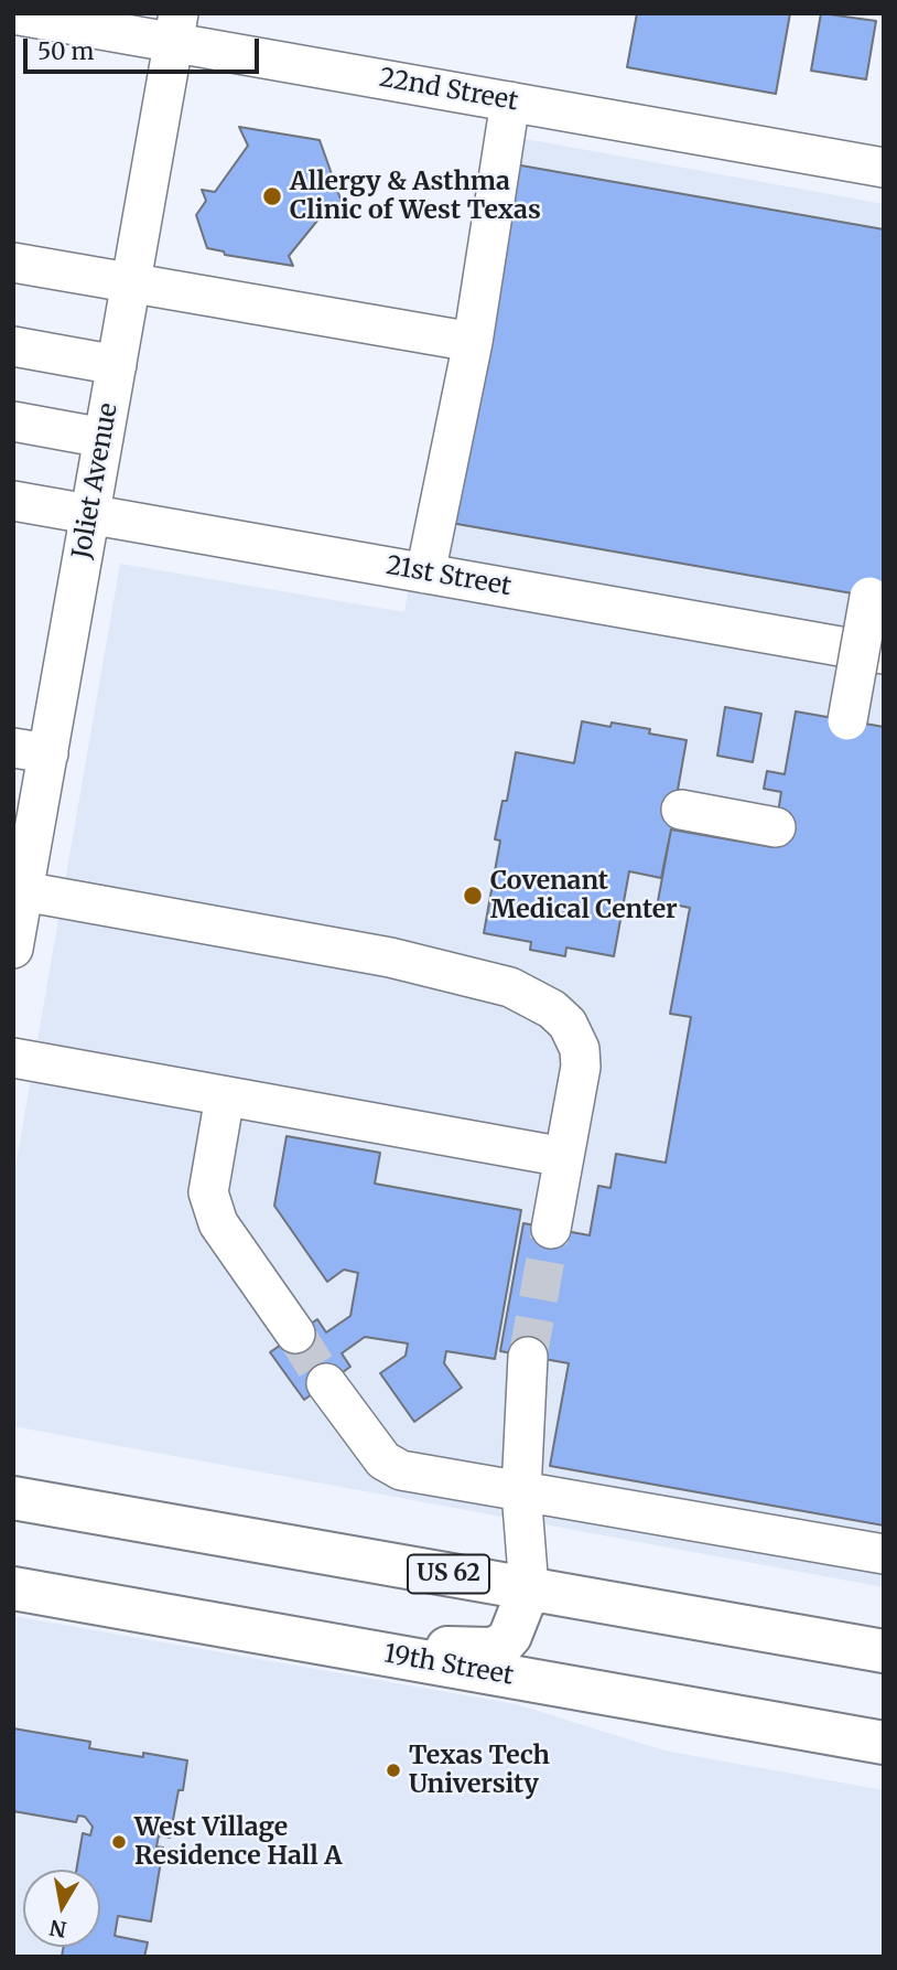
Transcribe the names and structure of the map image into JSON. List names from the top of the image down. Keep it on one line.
{"streets":{"main road":["US 62","19th Street"],"street":["22nd Street","Joliet Avenue","21st Street"]},"crossings":[["22nd Street","Joliet Avenue"],["Joliet Avenue","21st Street"]],"places":["Allergy & Asthma Clinic of West Texas","Covenant Medical Center","Texas Tech University","West Village Residence Hall A"],"scale_bar":"50 m","north":"bottom"}
